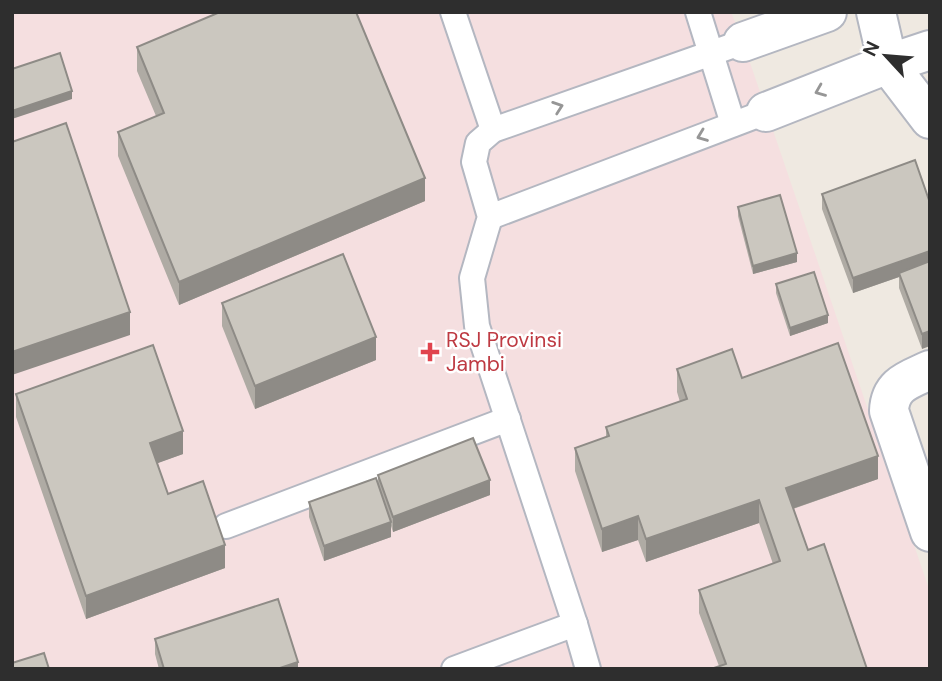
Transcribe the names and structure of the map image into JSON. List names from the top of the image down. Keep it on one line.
{"places":{"health":["RSJ Provinsi Jambi"]},"north":"top left"}
